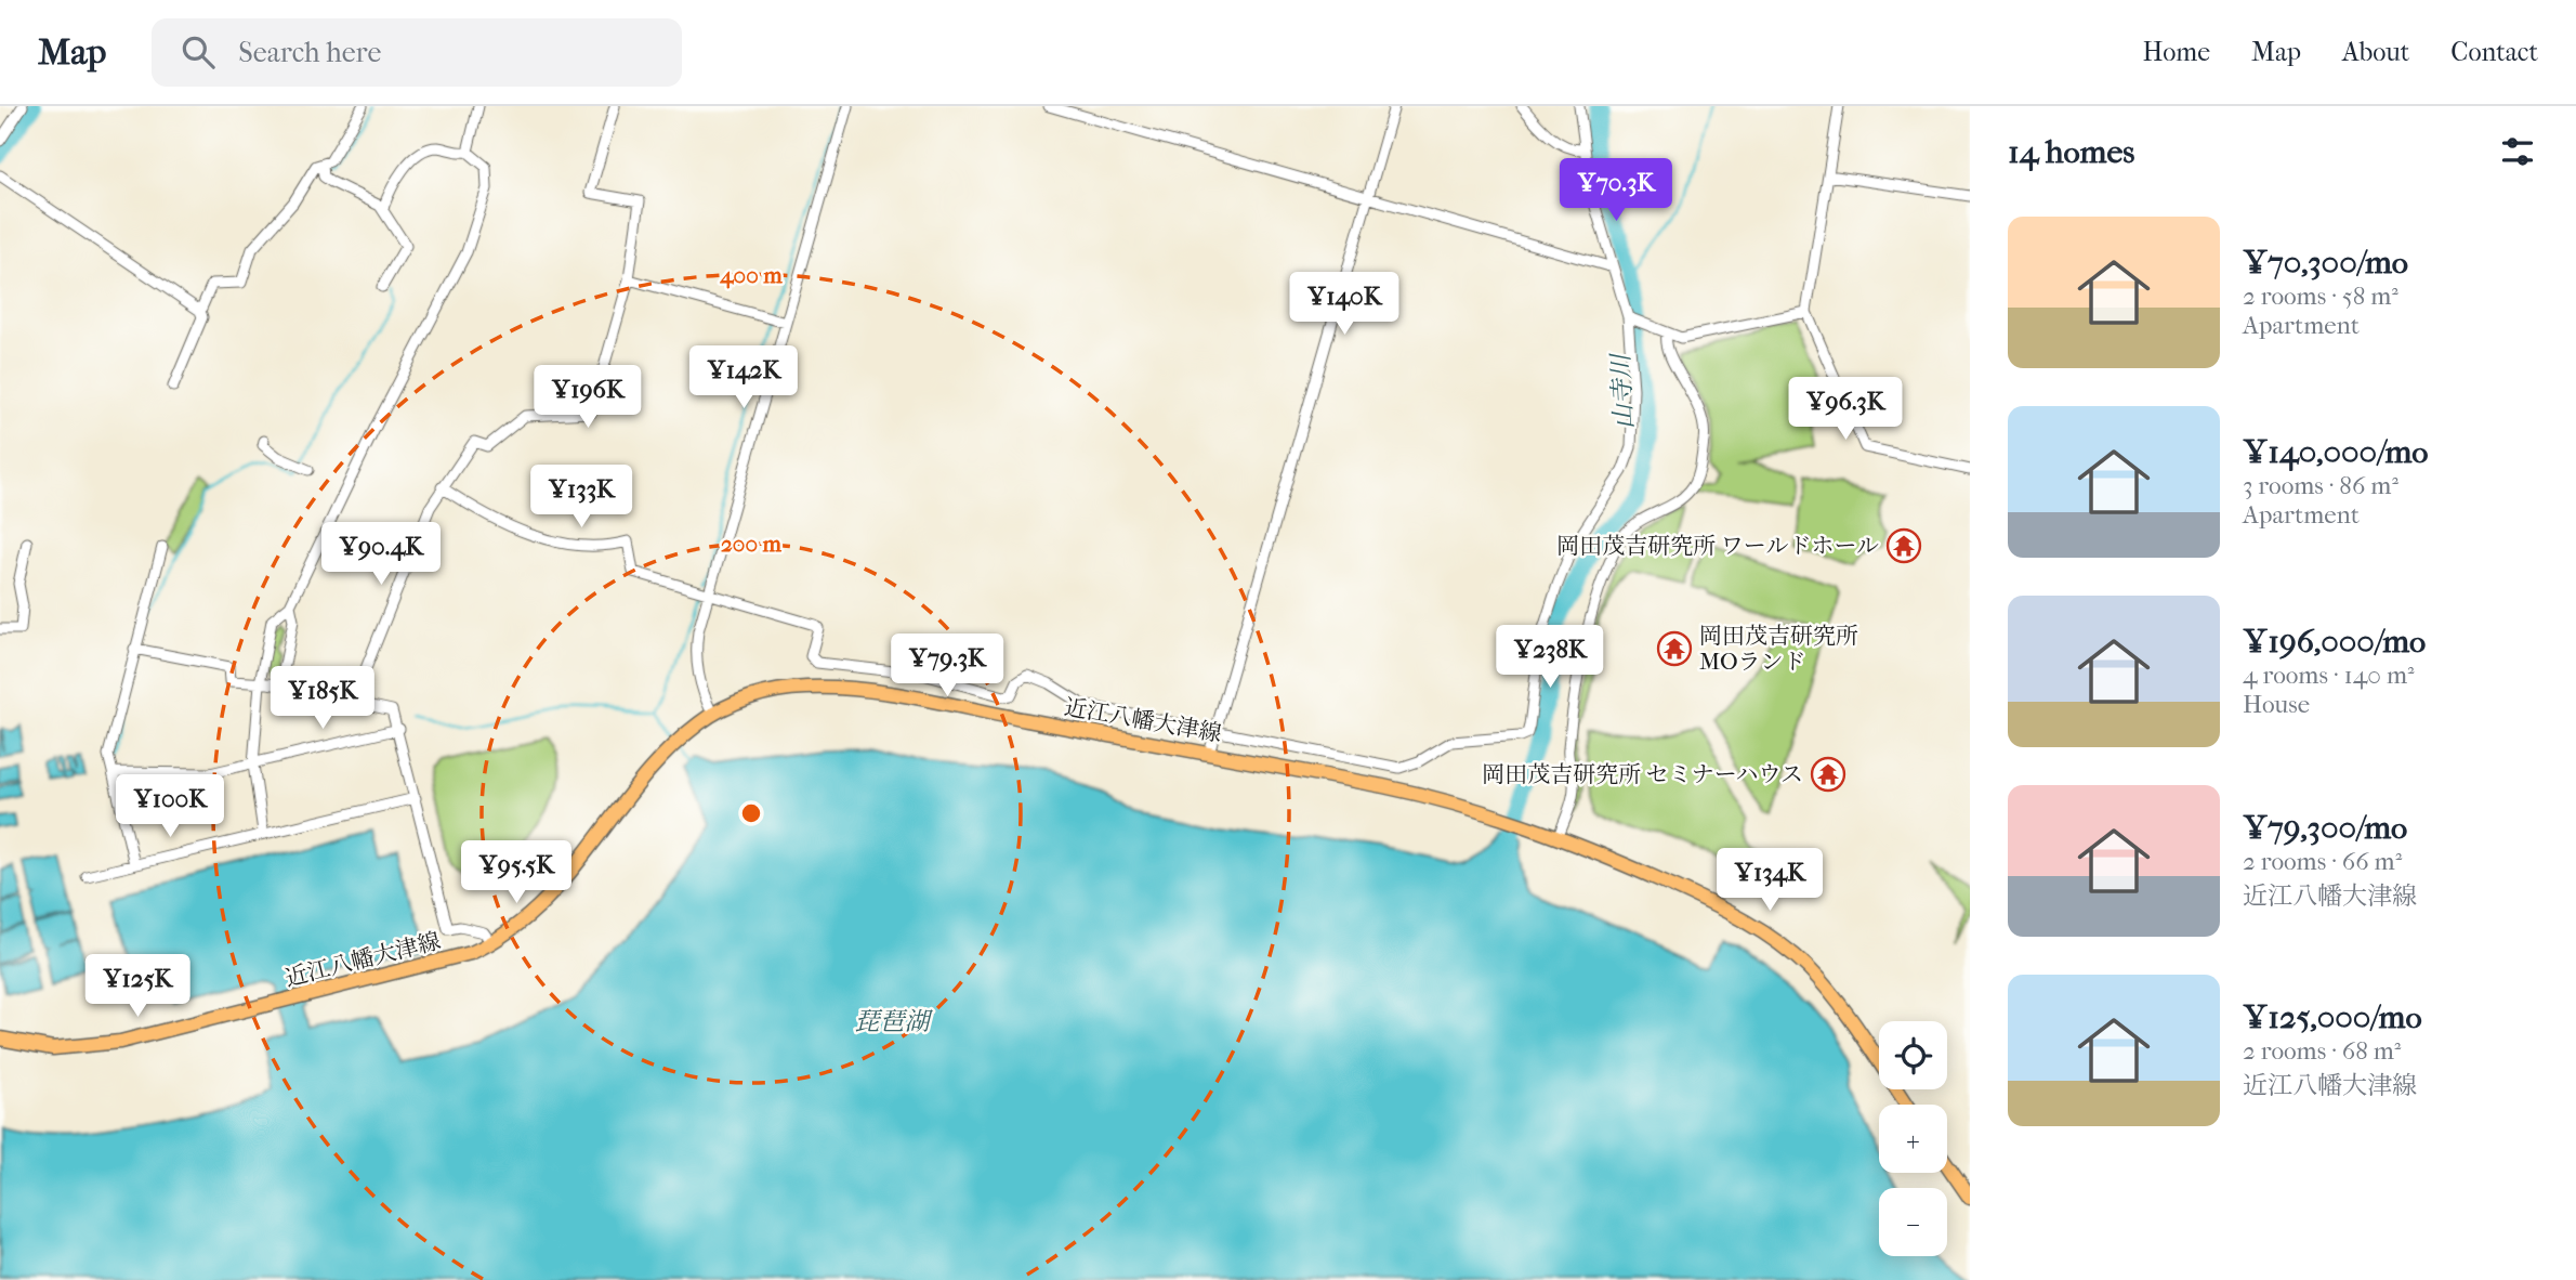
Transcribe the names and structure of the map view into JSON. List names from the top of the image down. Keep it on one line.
{"streets":{"main road":["近江八幡大津線"]},"water":["山寺川","琵琶湖"],"places":{"temple":["岡田茂吉研究所 ワールドホール","岡田茂吉研究所 MOランド","岡田茂吉研究所 セミナーハウス"]},"page":{"header":"Map","search":"Search here","nav":["Home","Map","About","Contact"],"heading":"14 homes","price":["¥70.3K","¥140K","¥142K","¥196K","¥96.3K","¥133K","¥90.4K","¥238K","¥79.3K","¥185K","¥100K","¥95.5K","¥134K","¥125K"],"list":[{"name":"¥70,300/mo","note":"2 rooms · 58 m² · Apartment"},{"name":"¥140,000/mo","note":"3 rooms · 86 m² · Apartment"},{"name":"¥196,000/mo","note":"4 rooms · 140 m² · House"},{"name":"¥79,300/mo","note":"2 rooms · 66 m² · 近江八幡大津線"},{"name":"¥125,000/mo","note":"2 rooms · 68 m² · 近江八幡大津線"}],"map_buttons":["+","−"]},"rings":["400 m","200 m"]}
